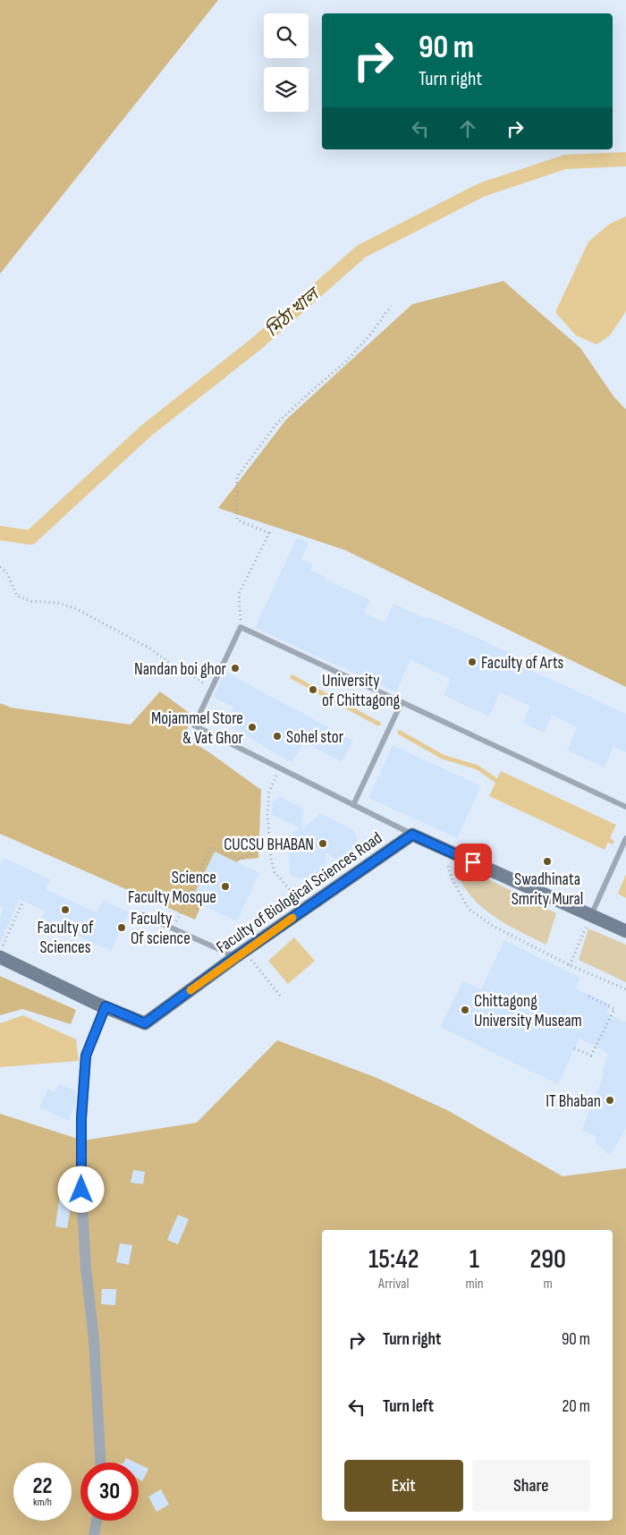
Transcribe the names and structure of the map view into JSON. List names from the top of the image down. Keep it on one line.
{"streets":{"street":["Faculty of Biological Sciences Road"]},"water":["মিঠা খাল"],"places":["Faculty of Arts","Nandan boi ghor","University of Chittagong","Mojammel Store & Vat Ghor","Sohel stor","CUCSU BHABAN","Swadhinata Smrity Mural","Science Faculty Mosque","Faculty of Sciences","Faculty Of science","Chittagong University Museam","IT Bhaban"],"page":{"turn":["90 m","Turn right"],"eta":["15:42","Arrival","1","min","290","m"],"list":[{"name":"Turn right","value":"90 m"},{"name":"Turn left","value":"20 m"}],"buttons":["Exit","Share"],"speed":"22 km/h","limit":"30"}}
